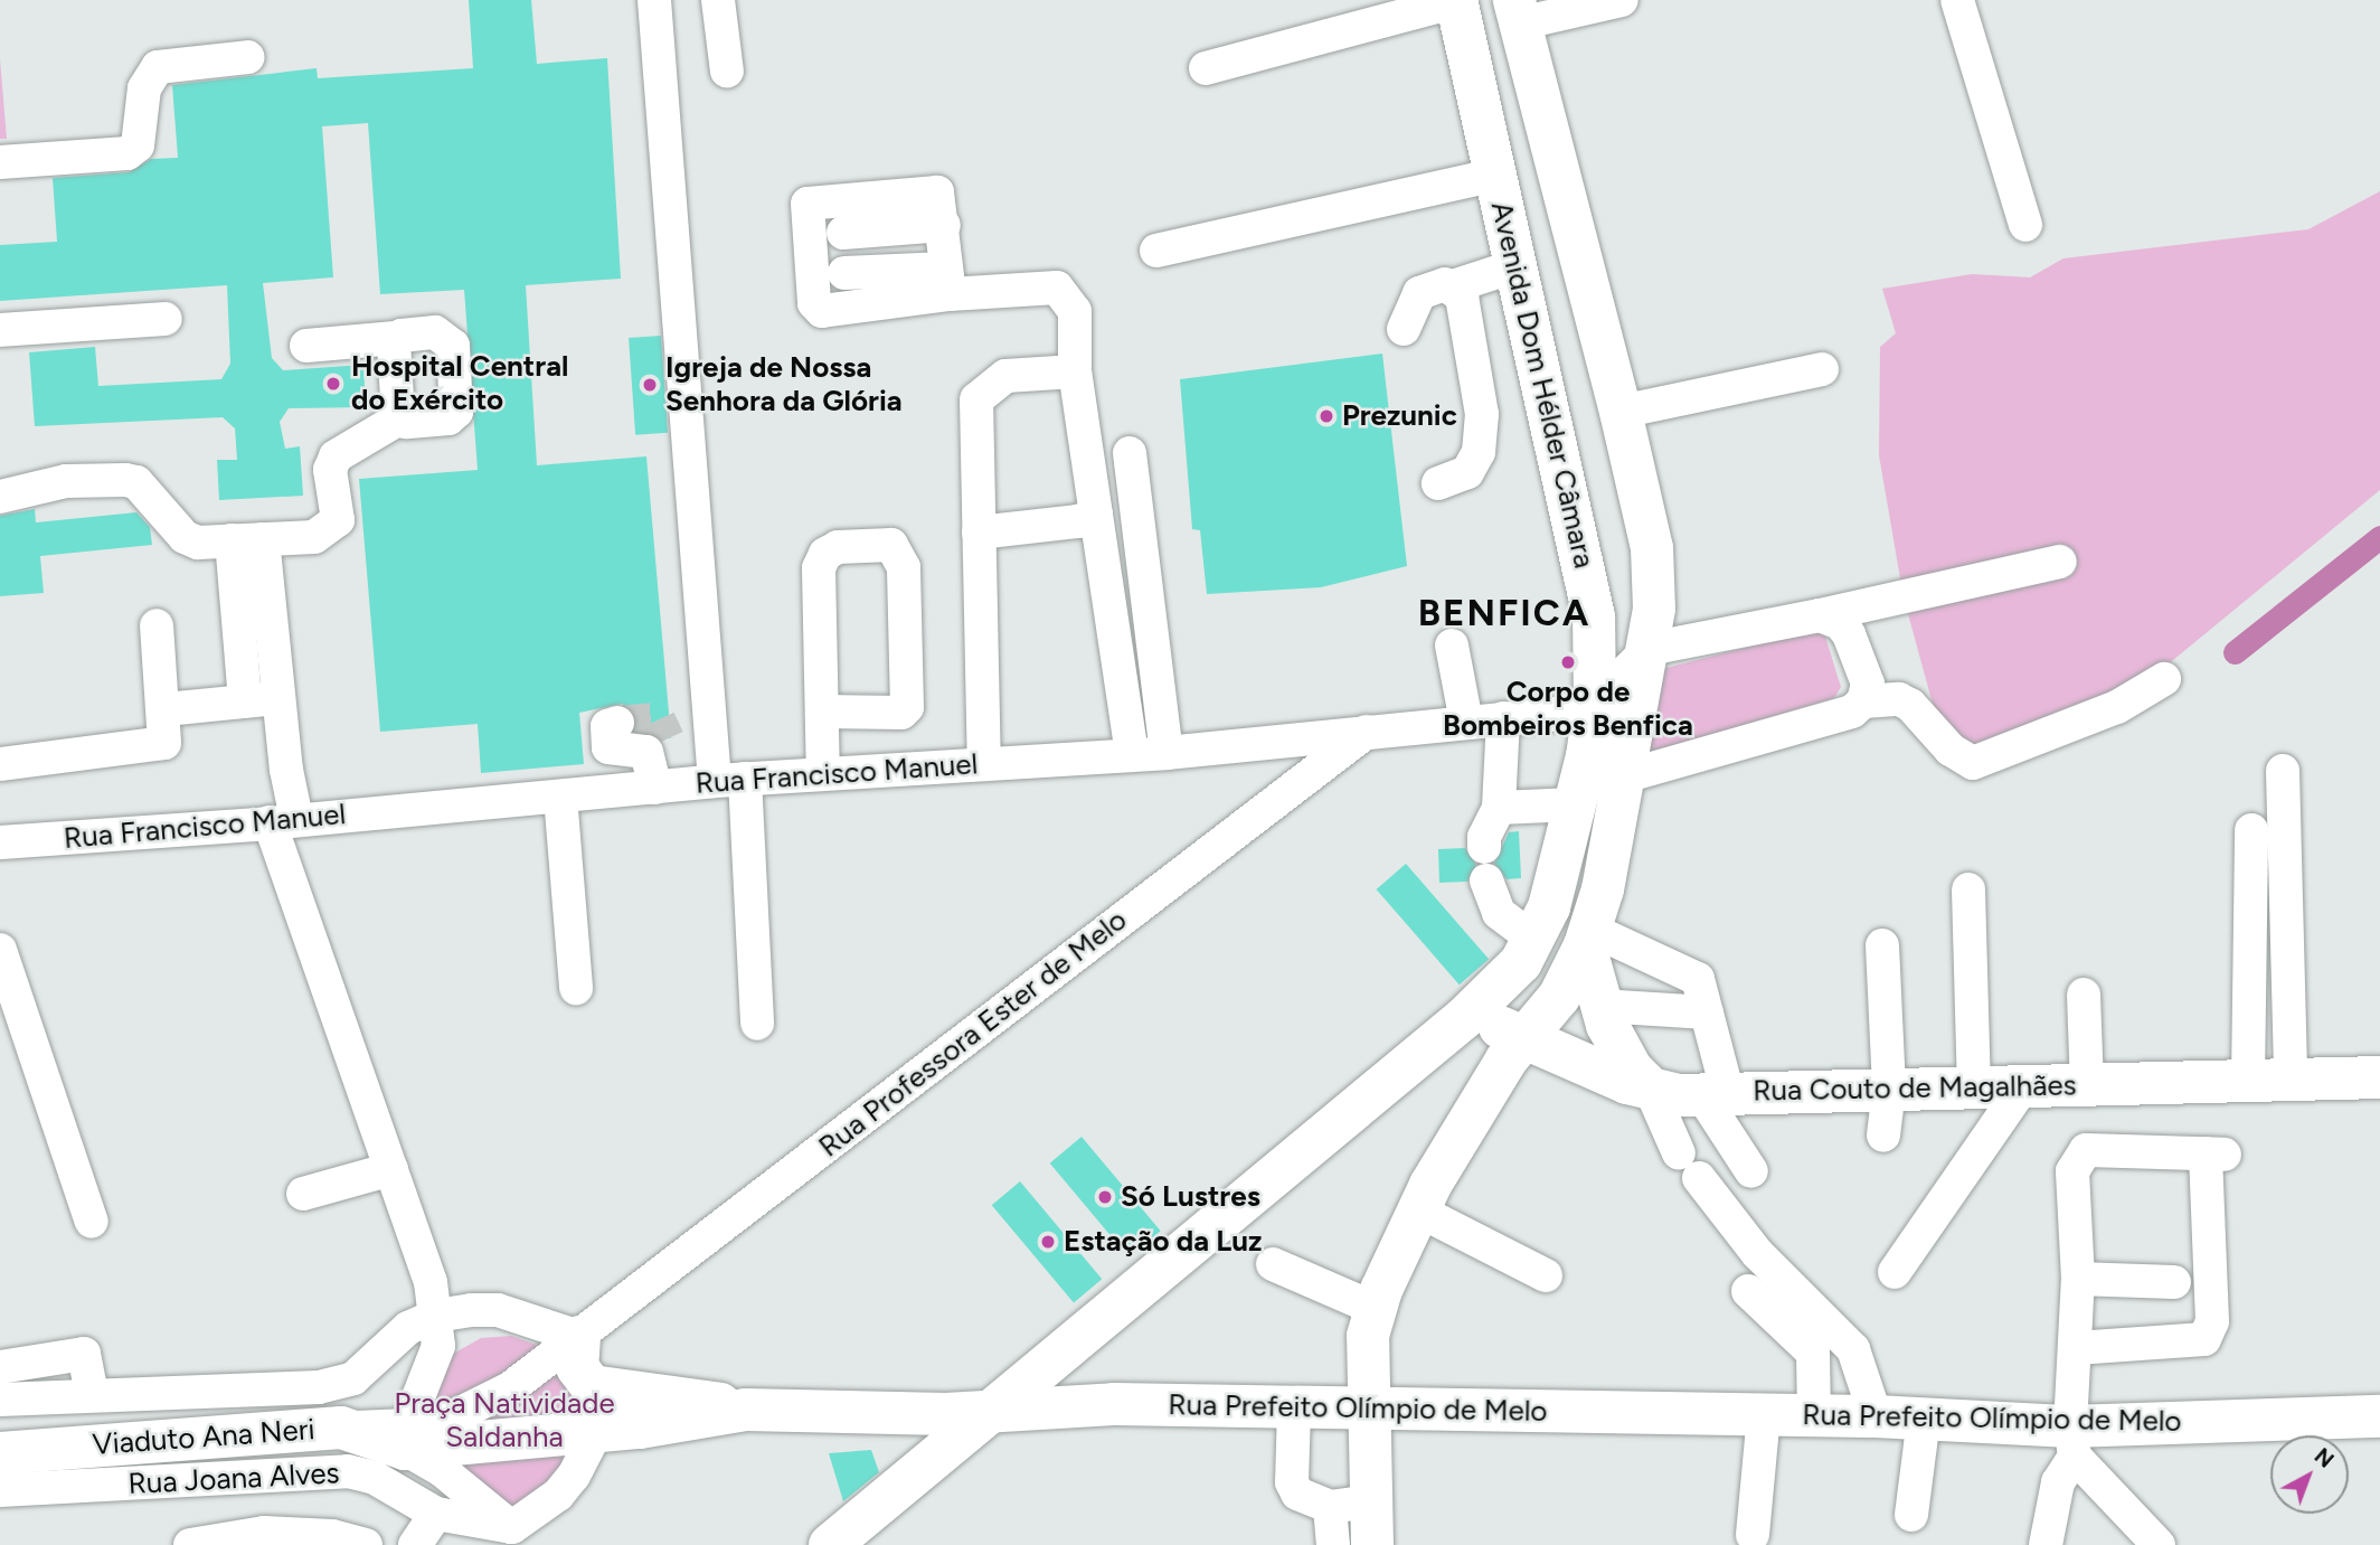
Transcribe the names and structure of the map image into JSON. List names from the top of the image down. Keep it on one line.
{"streets":{"main road":["Avenida Dom Hélder Câmara","Rua Couto de Magalhães","Rua Prefeito Olímpio de Melo","Viaduto Ana Neri"],"street":["Rua Francisco Manuel","Rua Professora Ester de Melo","Rua Joana Alves"]},"crossings":[["Avenida Dom Hélder Câmara","Rua Francisco Manuel"],["Avenida Dom Hélder Câmara","Rua Couto de Magalhães"],["Avenida Dom Hélder Câmara","Rua Prefeito Olímpio de Melo"],["Rua Francisco Manuel","Rua Professora Ester de Melo"],["Rua Prefeito Olímpio de Melo","Viaduto Ana Neri"]],"districts":["BENFICA"],"parks":["Praça Natividade Saldanha"],"places":["Hospital Central do Exército","Igreja de Nossa Senhora da Glória","Prezunic","Corpo de Bombeiros Benfica","Só Lustres","Estação da Luz"],"north":"top right"}
